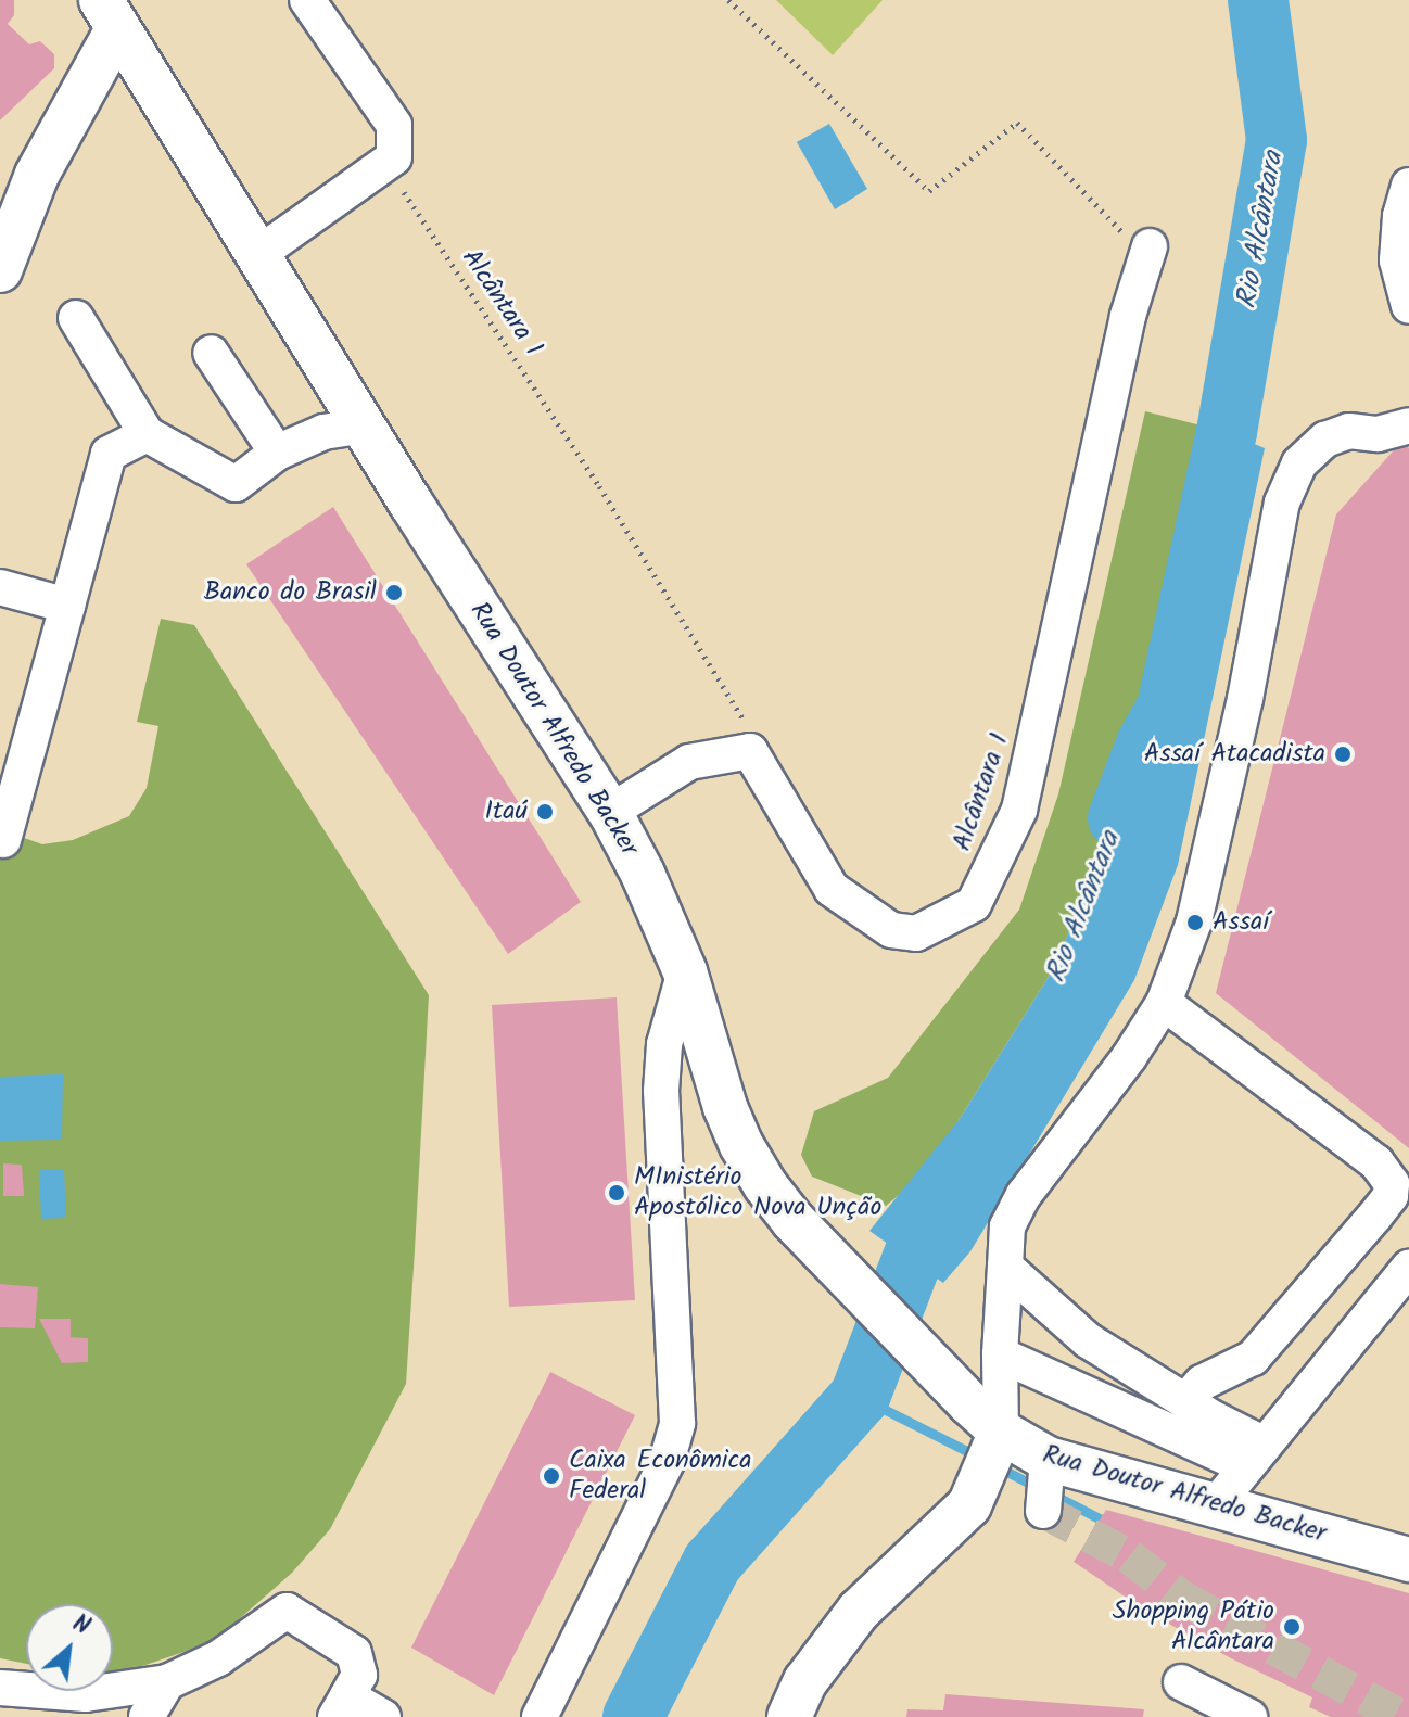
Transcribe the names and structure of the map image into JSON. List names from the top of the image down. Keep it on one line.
{"streets":{"main road":["Rua Doutor Alfredo Backer"],"path":["Alcântara 1"]},"water":["Rio Alcântara"],"places":["Banco do Brasil","Assaí Atacadista","Itaú","Assaí","MInistério Apostólico Nova Unção","Caixa Econômica Federal","Shopping Pátio Alcântara"],"north":"top right"}
